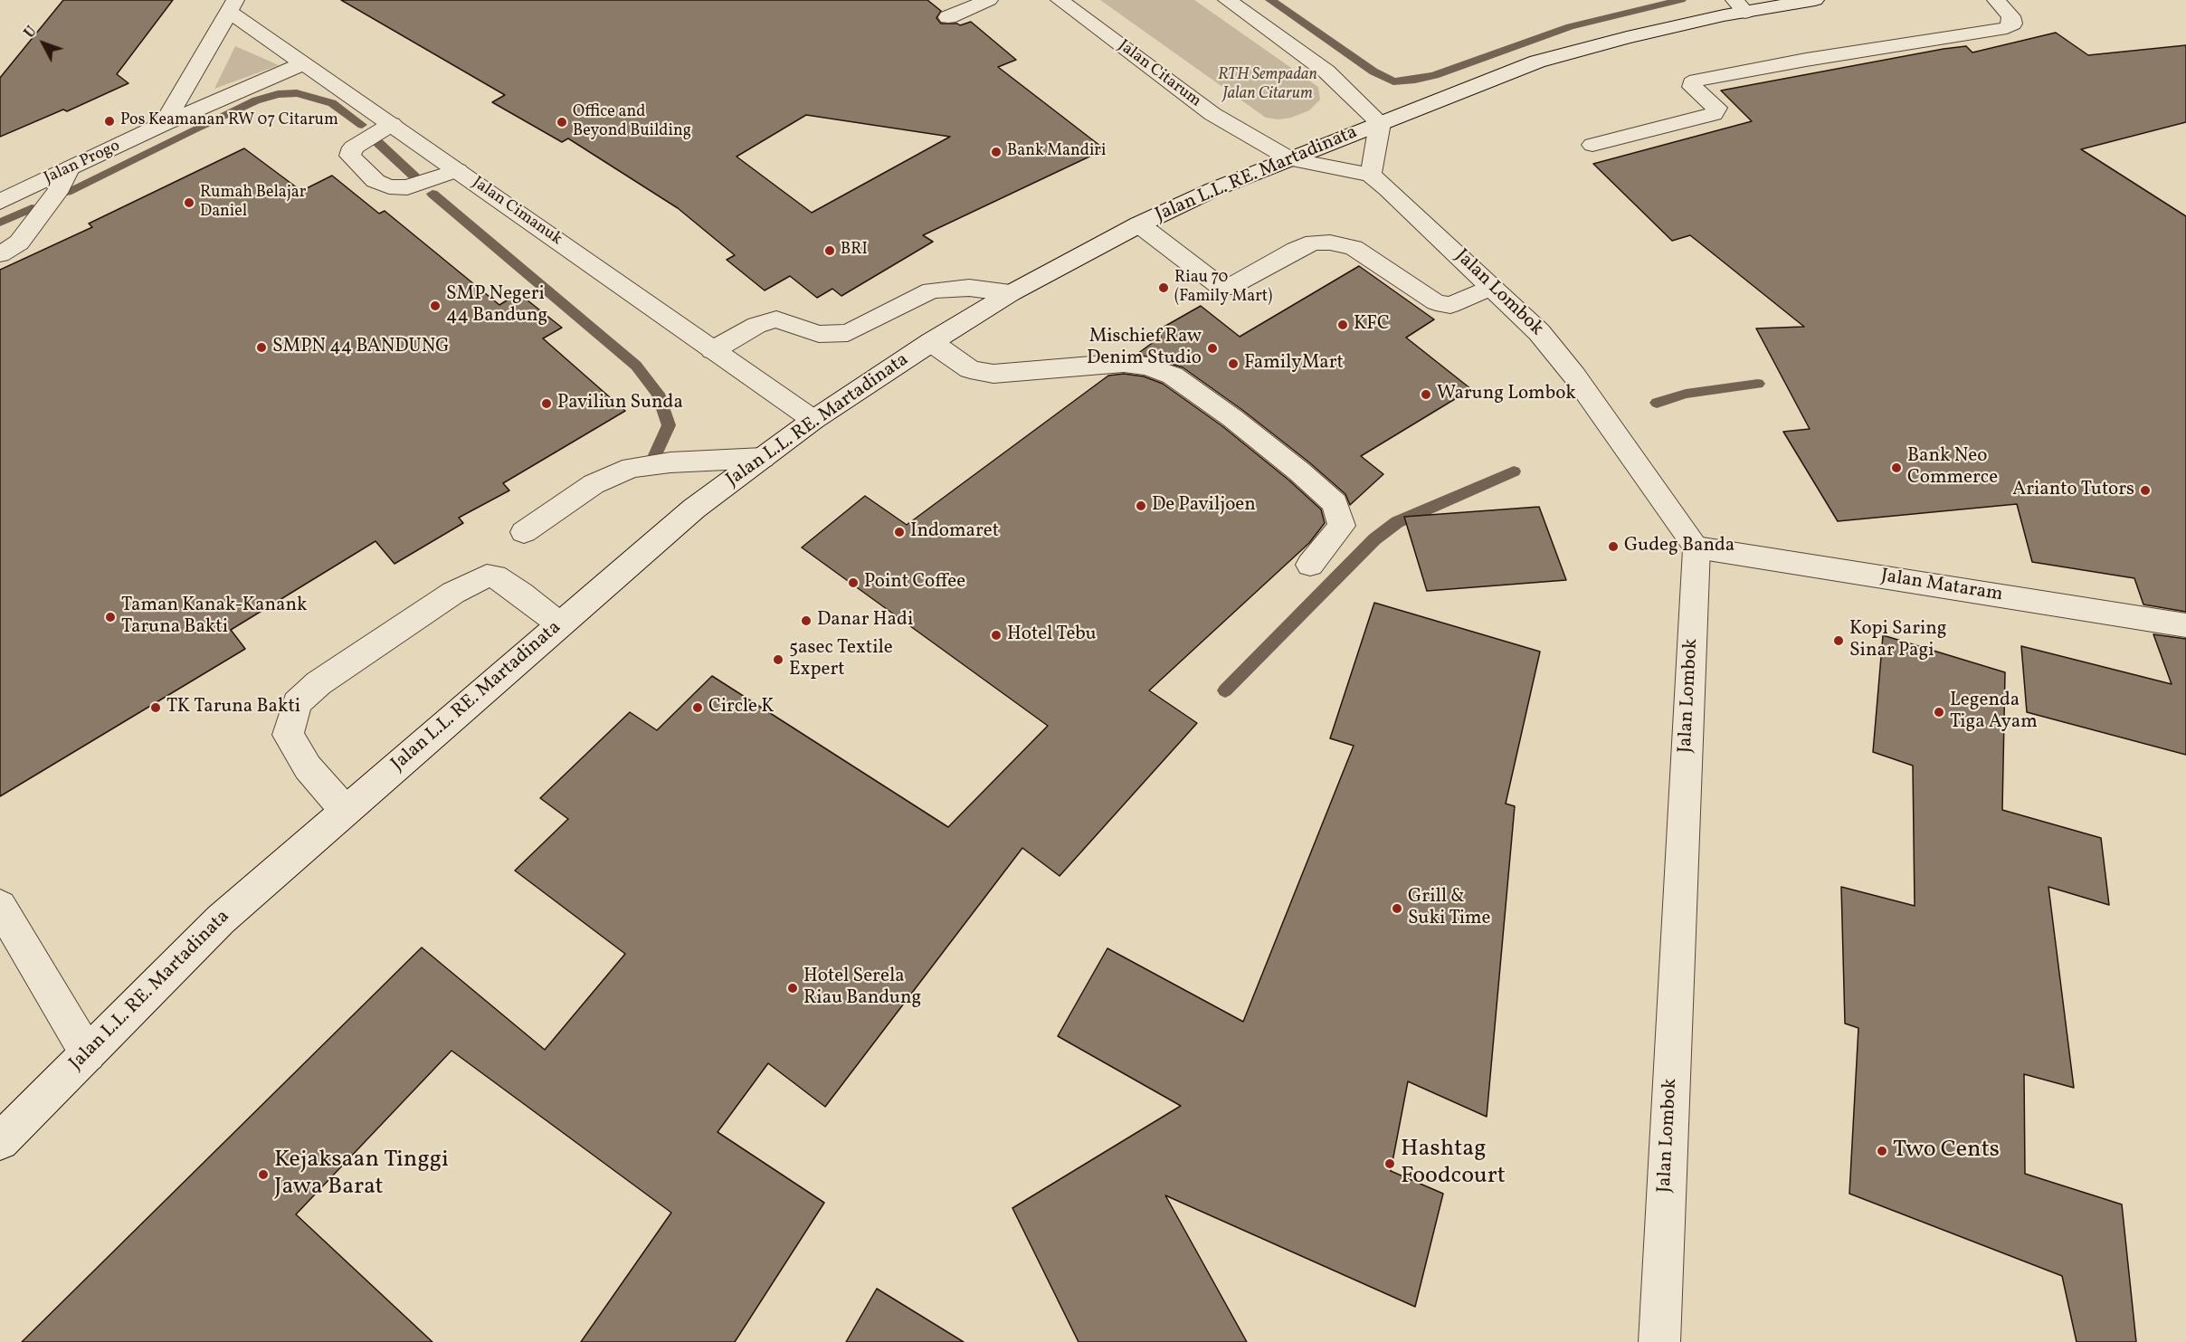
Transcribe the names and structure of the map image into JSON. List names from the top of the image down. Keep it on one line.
{"streets":{"street":["Jalan Citarum","Jalan Progo","Jalan L.L. RE. Martadinata","Jalan Cimanuk","Jalan Lombok","Jalan Mataram"]},"crossings":[["Jalan Citarum","Jalan L.L. RE. Martadinata"],["Jalan Progo","Jalan Cimanuk"],["Jalan L.L. RE. Martadinata","Jalan Cimanuk"],["Jalan Lombok","Jalan Mataram"]],"parks":["RTH Sempadan Jalan Citarum"],"places":["Pos Keamanan RW 07 Citarum","Office and Beyond Building","Bank Mandiri","Rumah Belajar Daniel","BRI","Riau 70 (Family Mart)","SMP Negeri 44 Bandung","KFC","SMPN 44 BANDUNG","Mischief Raw Denim Studio","FamilyMart","Warung Lombok","Paviliun Sunda","Bank Neo Commerce","Arianto Tutors","De Paviljoen","Indomaret","Gudeg Banda","Point Coffee","Taman Kanak-Kanank Taruna Bakti","Danar Hadi","Hotel Tebu","Kopi Saring Sinar Pagi","5asec Textile Expert","TK Taruna Bakti","Circle K","Legenda Tiga Ayam","Grill & Suki Time","Hotel Serela Riau Bandung","Two Cents","Hashtag Foodcourt","Kejaksaan Tinggi Jawa Barat"],"north":"top left"}
